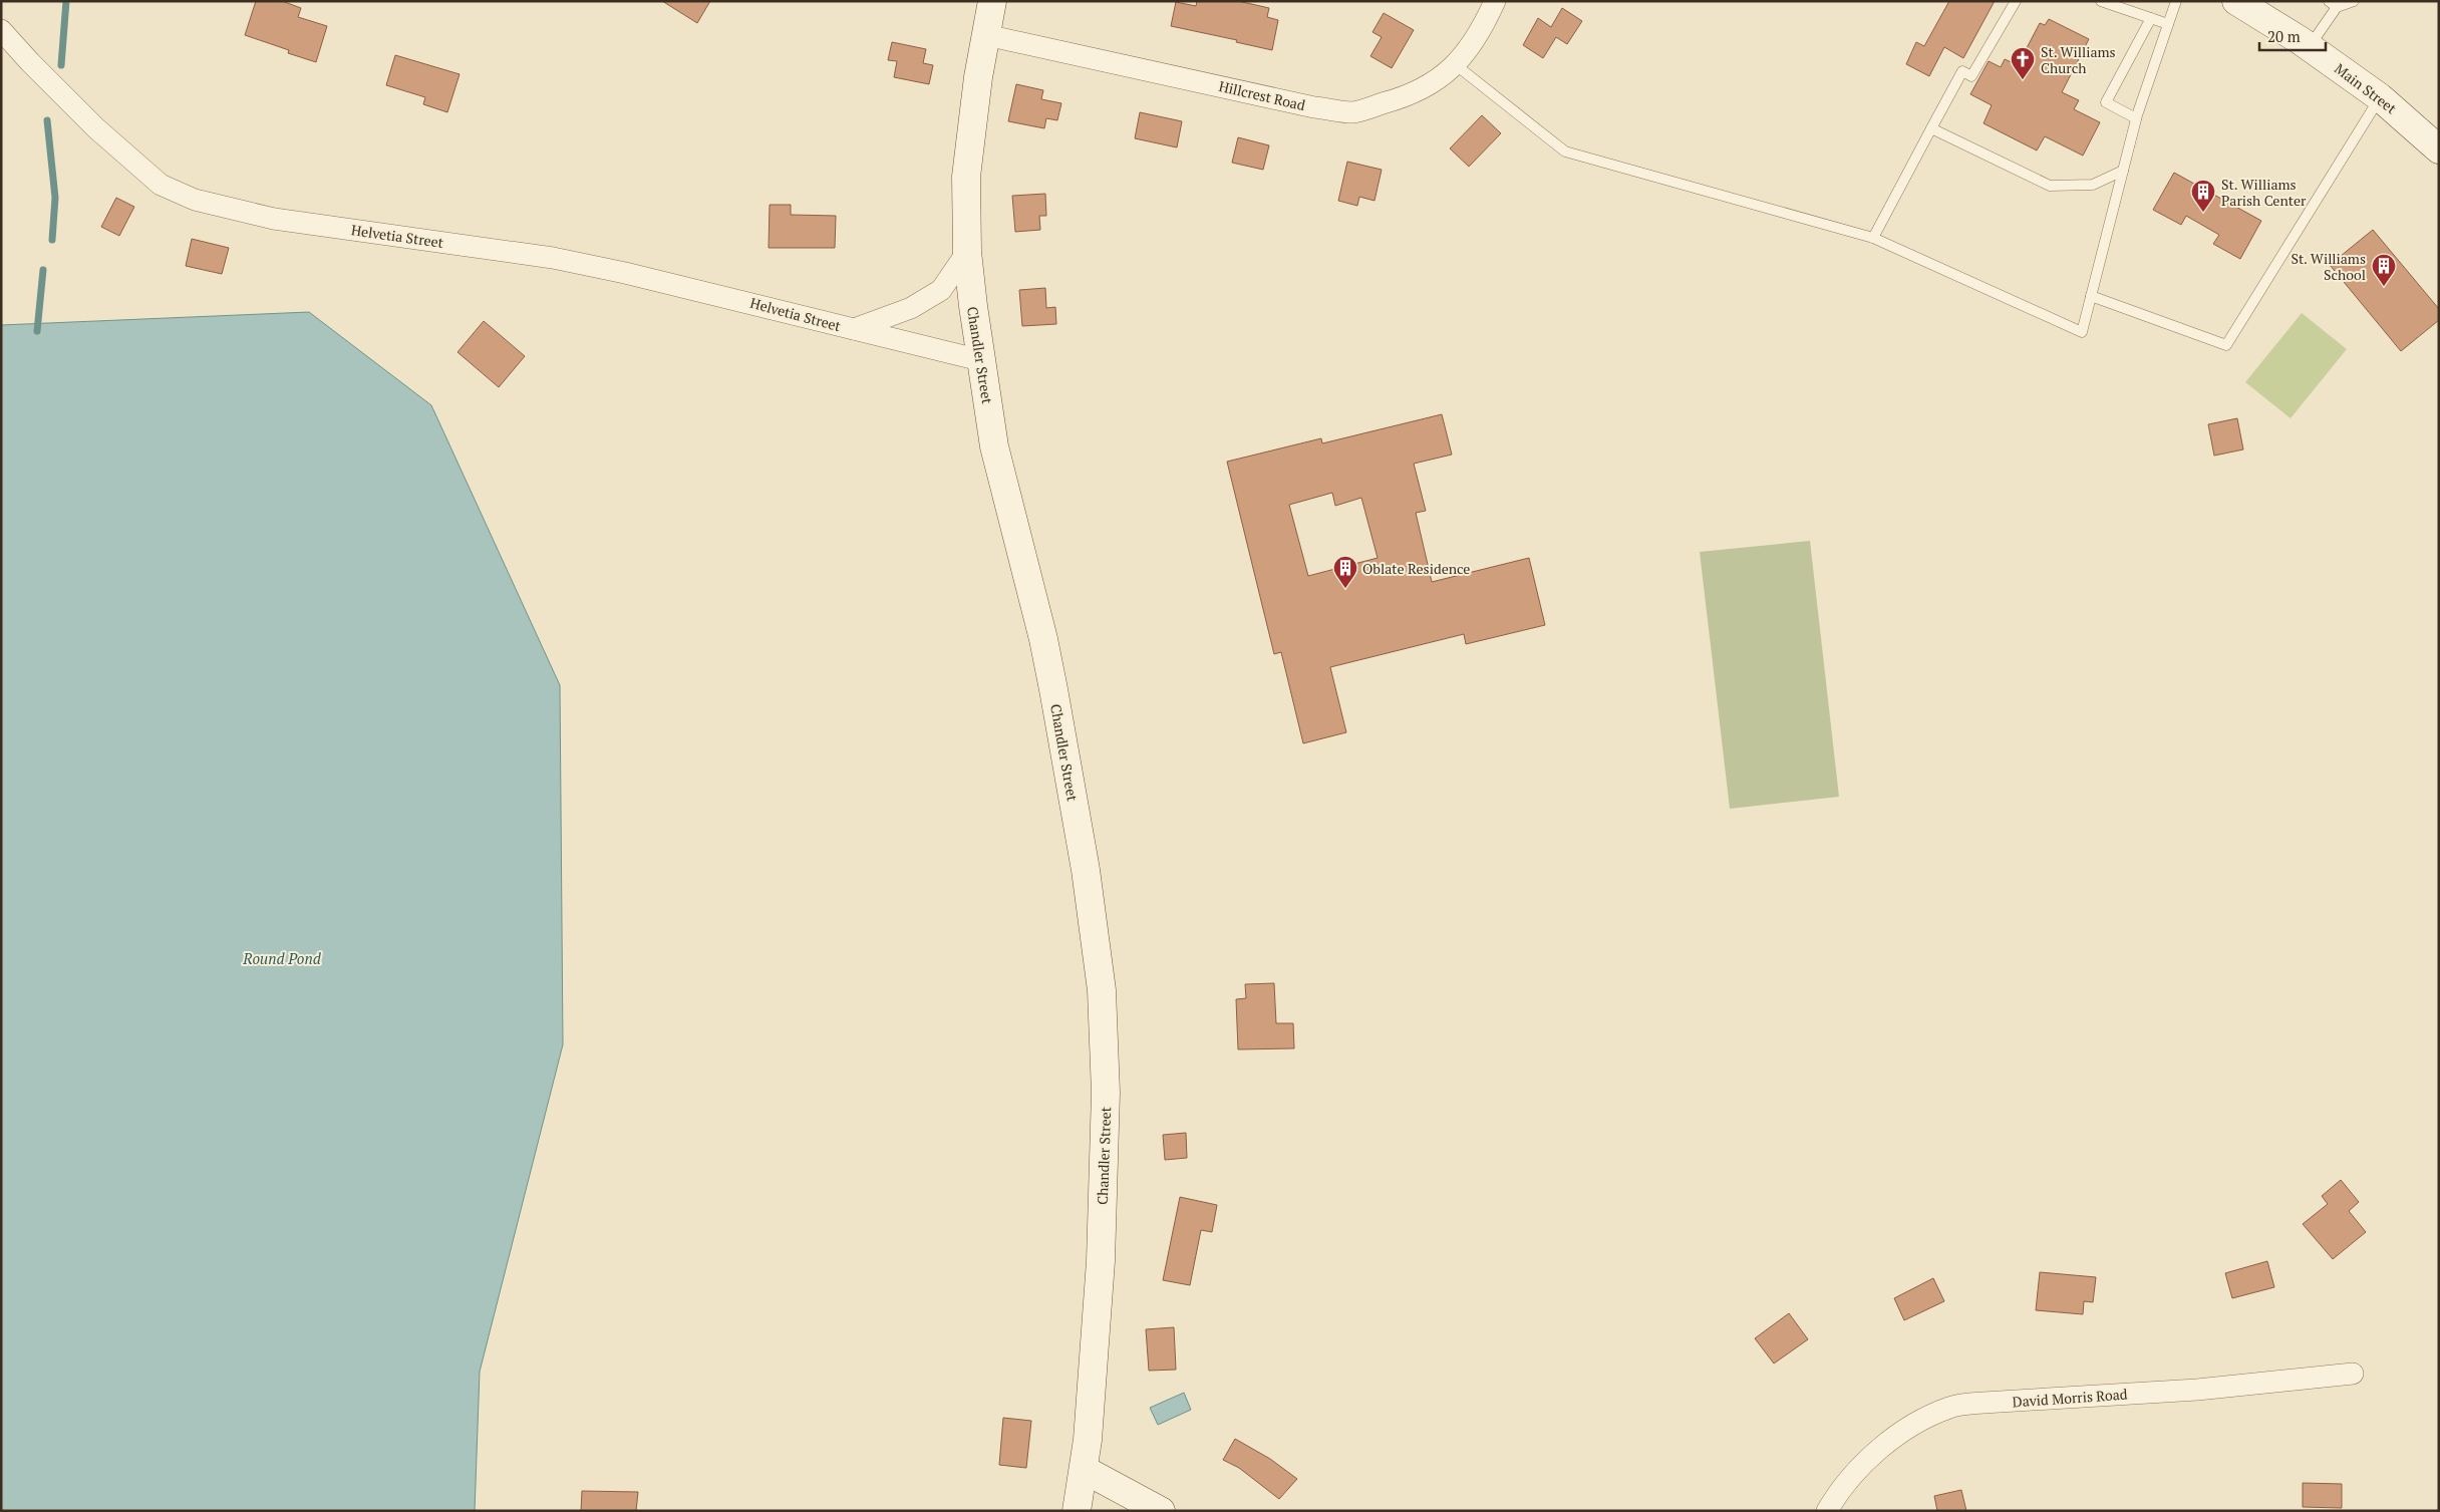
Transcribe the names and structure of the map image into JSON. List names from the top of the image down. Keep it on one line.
{"streets":{"main road":["Main Street","Chandler Street"],"street":["Hillcrest Road","Helvetia Street","David Morris Road"]},"crossings":[["Hillcrest Road","Chandler Street"],["Helvetia Street","Chandler Street"]],"water":["Round Pond"],"places":{"church":["St. Williams Church"],"building":["St. Williams Parish Center","St. Williams School","Oblate Residence"]},"scale_bar":"20 m"}
